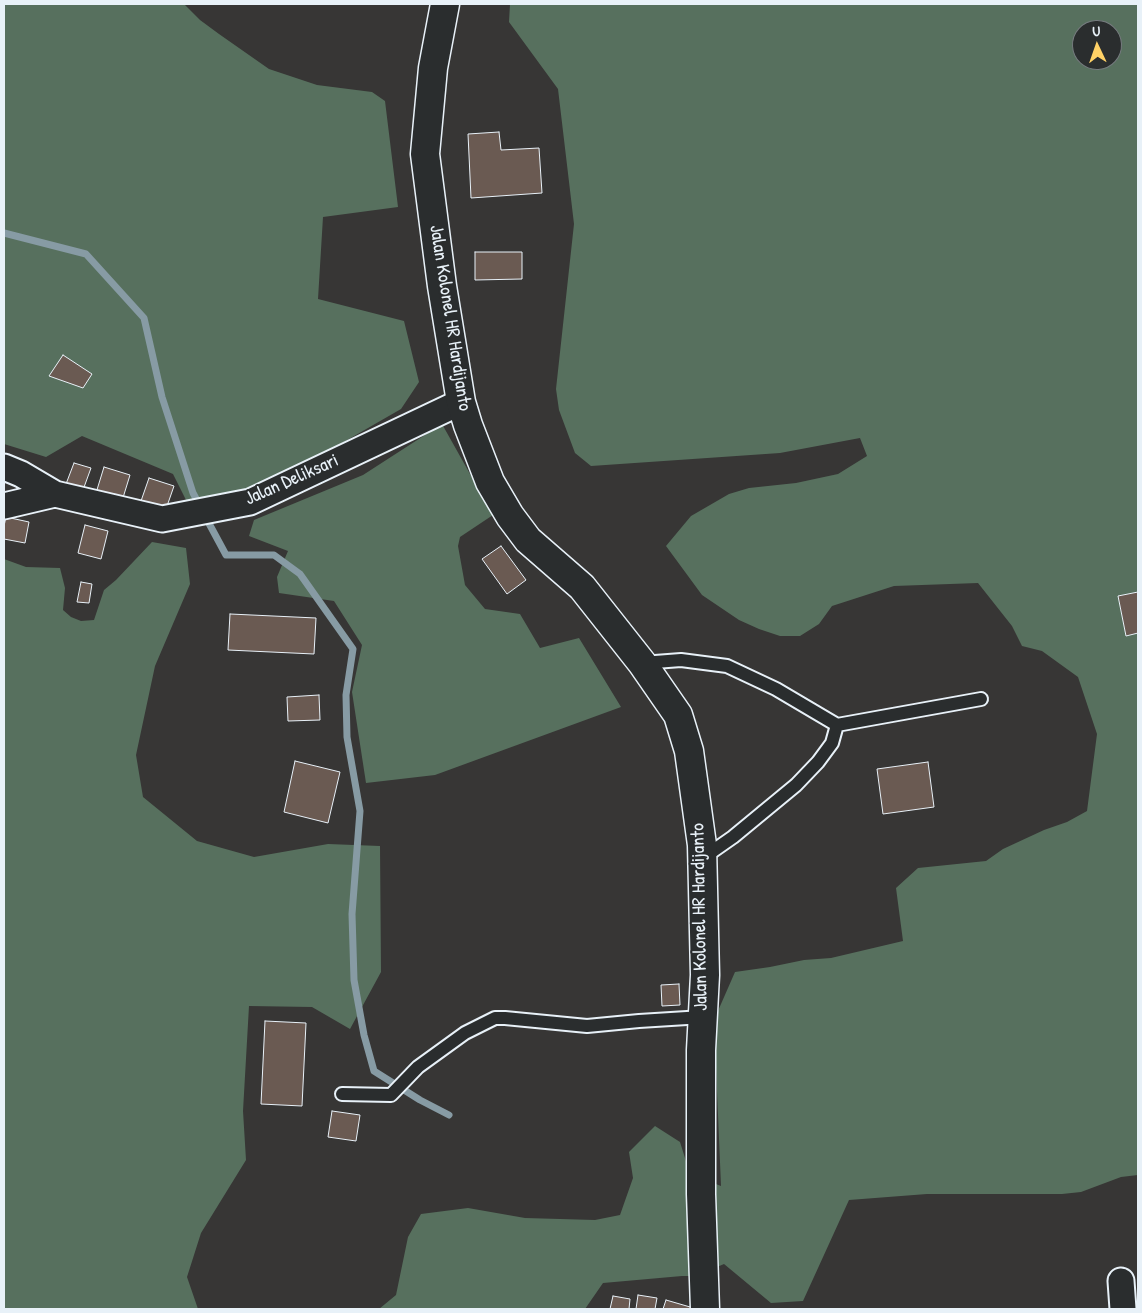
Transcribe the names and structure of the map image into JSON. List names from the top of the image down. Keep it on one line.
{"streets":{"main road":["Jalan Kolonel HR Hardijanto"],"street":["Jalan Deliksari"]},"crossings":[["Jalan Kolonel HR Hardijanto","Jalan Deliksari"]],"north":"top"}
